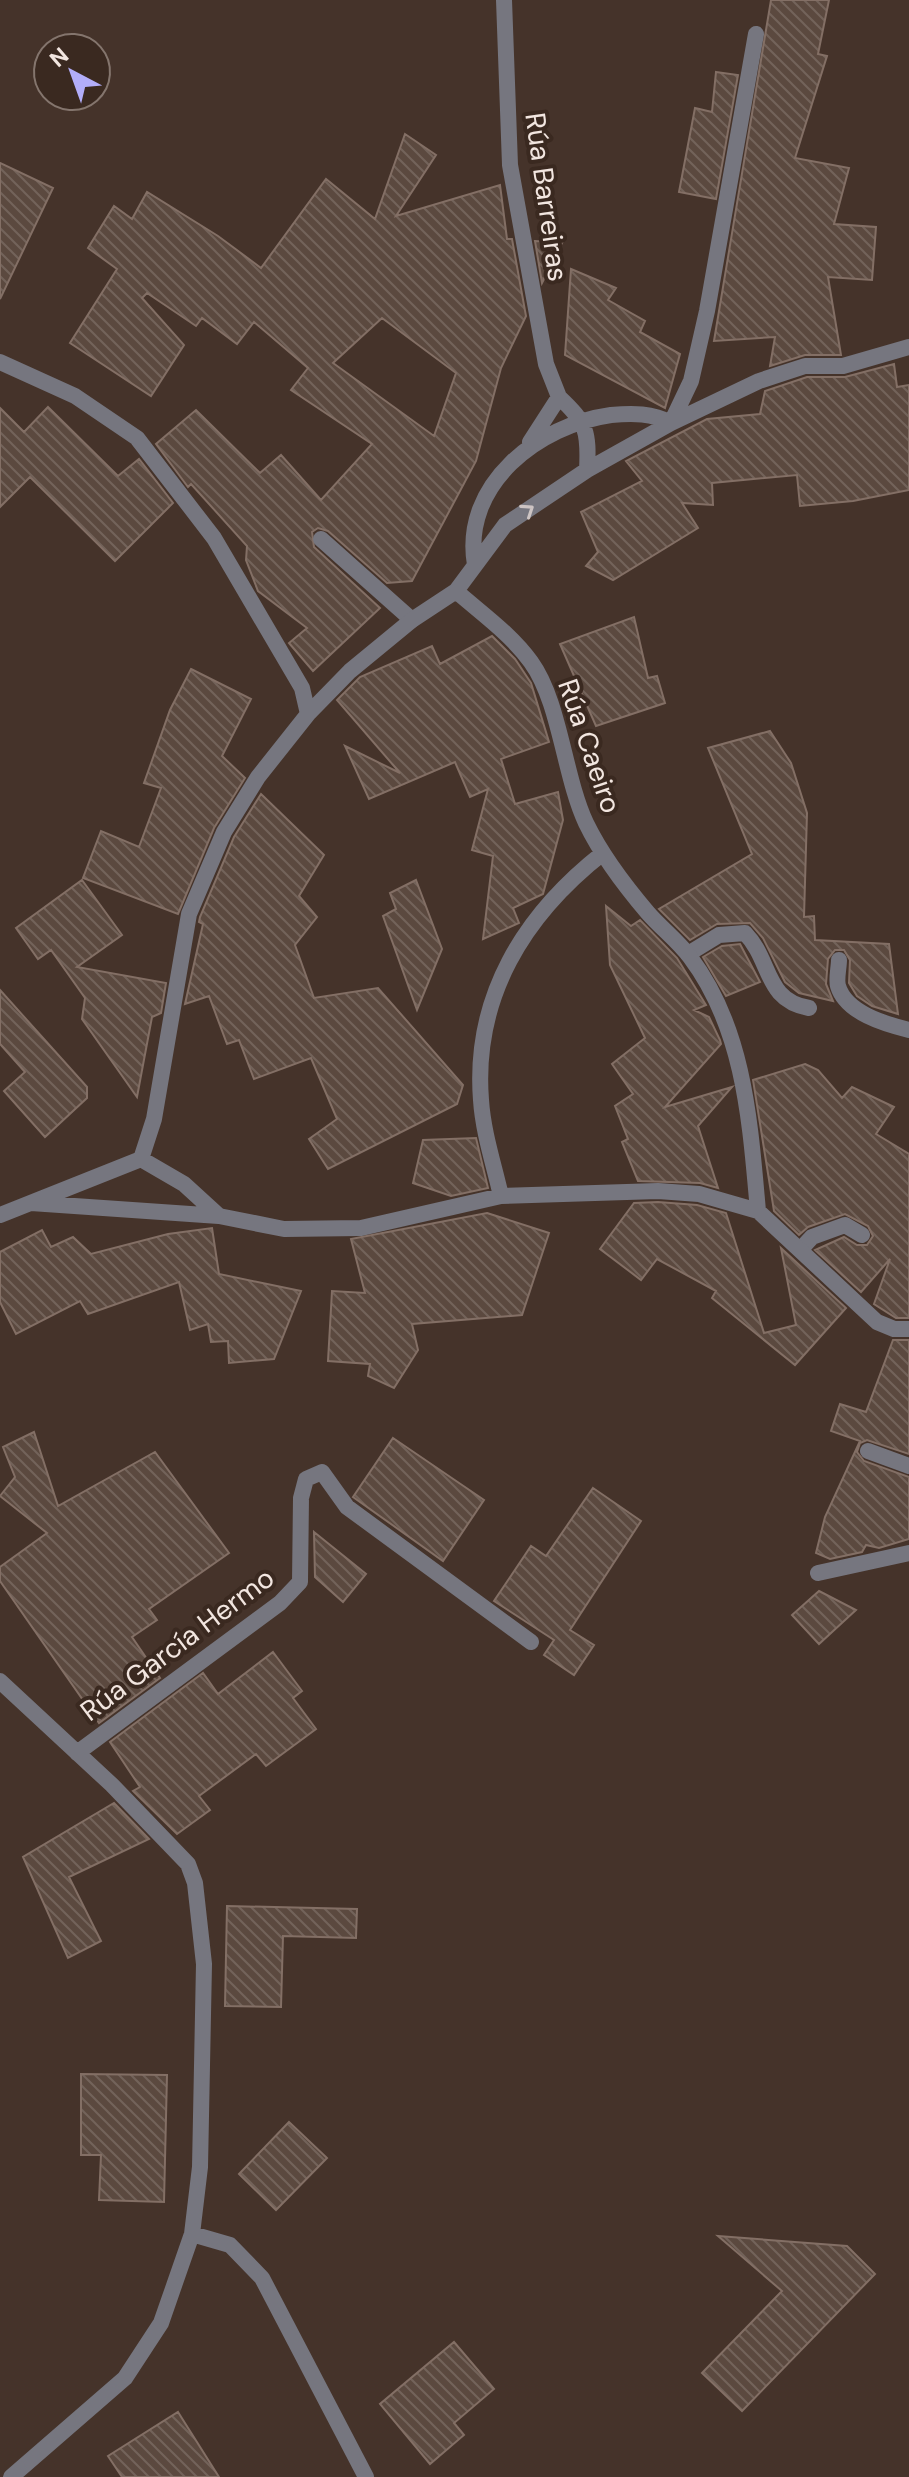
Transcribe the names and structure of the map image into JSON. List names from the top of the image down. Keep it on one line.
{"streets":{"street":["Rúa Barreiras","Rúa Caeiro","Rúa García Hermo"]},"north":"top left"}
